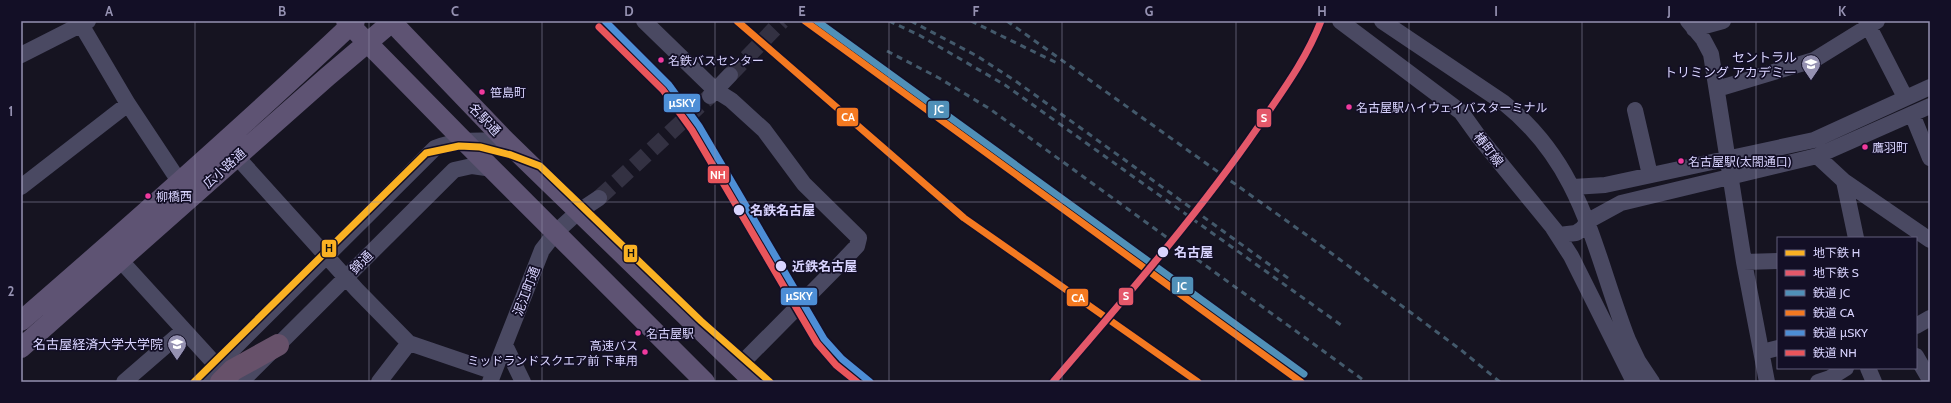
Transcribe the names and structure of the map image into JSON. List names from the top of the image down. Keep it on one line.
{"streets":{"main road":["名駅通","広小路通"],"street":["椿町線","錦通","泥江町通"]},"crossings":[["名駅通","広小路通"],["名駅通","泥江町通"]],"places":{"other":["名鉄バスセンター","笹島町","名古屋駅ハイウェイバスターミナル","鷹羽町","名古屋駅(太閤通口)","柳橋西","名鉄名古屋","名古屋","近鉄名古屋","名古屋駅","高速バス ミッドランドスクエア前 下車用"],"school or university":["セントラル トリミング アカデミー","名古屋経済大学大学院"]},"lines":["metro line S","rail line JC","rail line CA","rail line μSKY","rail line NH","metro line H"],"legend":["地下鉄 H","地下鉄 S","鉄道 JC","鉄道 CA","鉄道 μSKY","鉄道 NH"],"grid":{"columns":["A","B","C","D","E","F","G","H","I","J","K"],"rows":["1","2"]}}
